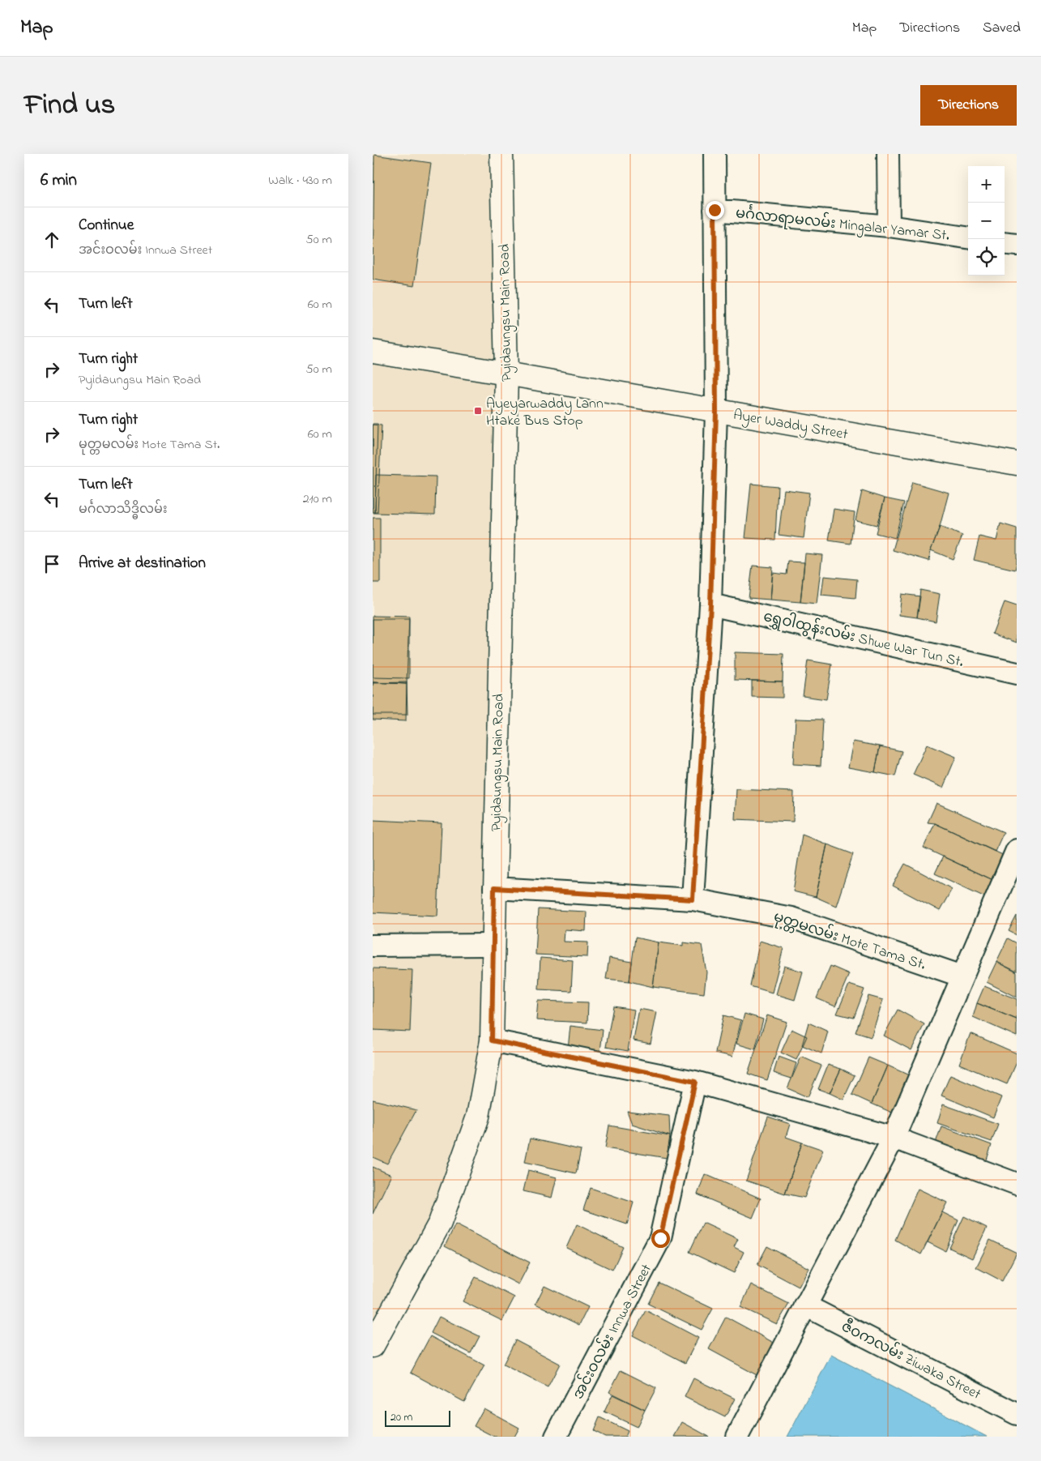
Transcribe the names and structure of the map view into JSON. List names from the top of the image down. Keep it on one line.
{"streets":{"main road":["Pyidaungsu Main Road","Ayer Waddy Street"],"street":["မင်္ဂလာရာမလမ်း Mingalar Yamar St.","ရွှေဝါထွန်းလမ်း Shwe War Tun St.","မုတ္တမလမ်း Mote Tama St.","အင်းဝလမ်း Innwa Street","ဇီဝကလမ်း Ziwaka Street"]},"crossings":[["Pyidaungsu Main Road","Ayer Waddy Street"],["Pyidaungsu Main Road","မုတ္တမလမ်း Mote Tama St."]],"places":{"transit":["Ayeyarwaddy Lann Htake Bus Stop"]},"scale_bar":"20 m","page":{"header":"Map","nav":["Map","Directions","Saved"],"title":"Find us","buttons":"Directions","heading":["6 min","Walk · 430 m"],"map_buttons":["+","−"],"list":[["Continue","အင်းဝလမ်း Innwa Street","50 m"],["Turn left","60 m"],["Turn right","Pyidaungsu Main Road","50 m"],["Turn right","မုတ္တမလမ်း Mote Tama St.","60 m"],["Turn left","မင်္ဂလာသိဒ္ဓိလမ်း","210 m"],"Arrive at destination"],"scale":"20 m"}}
